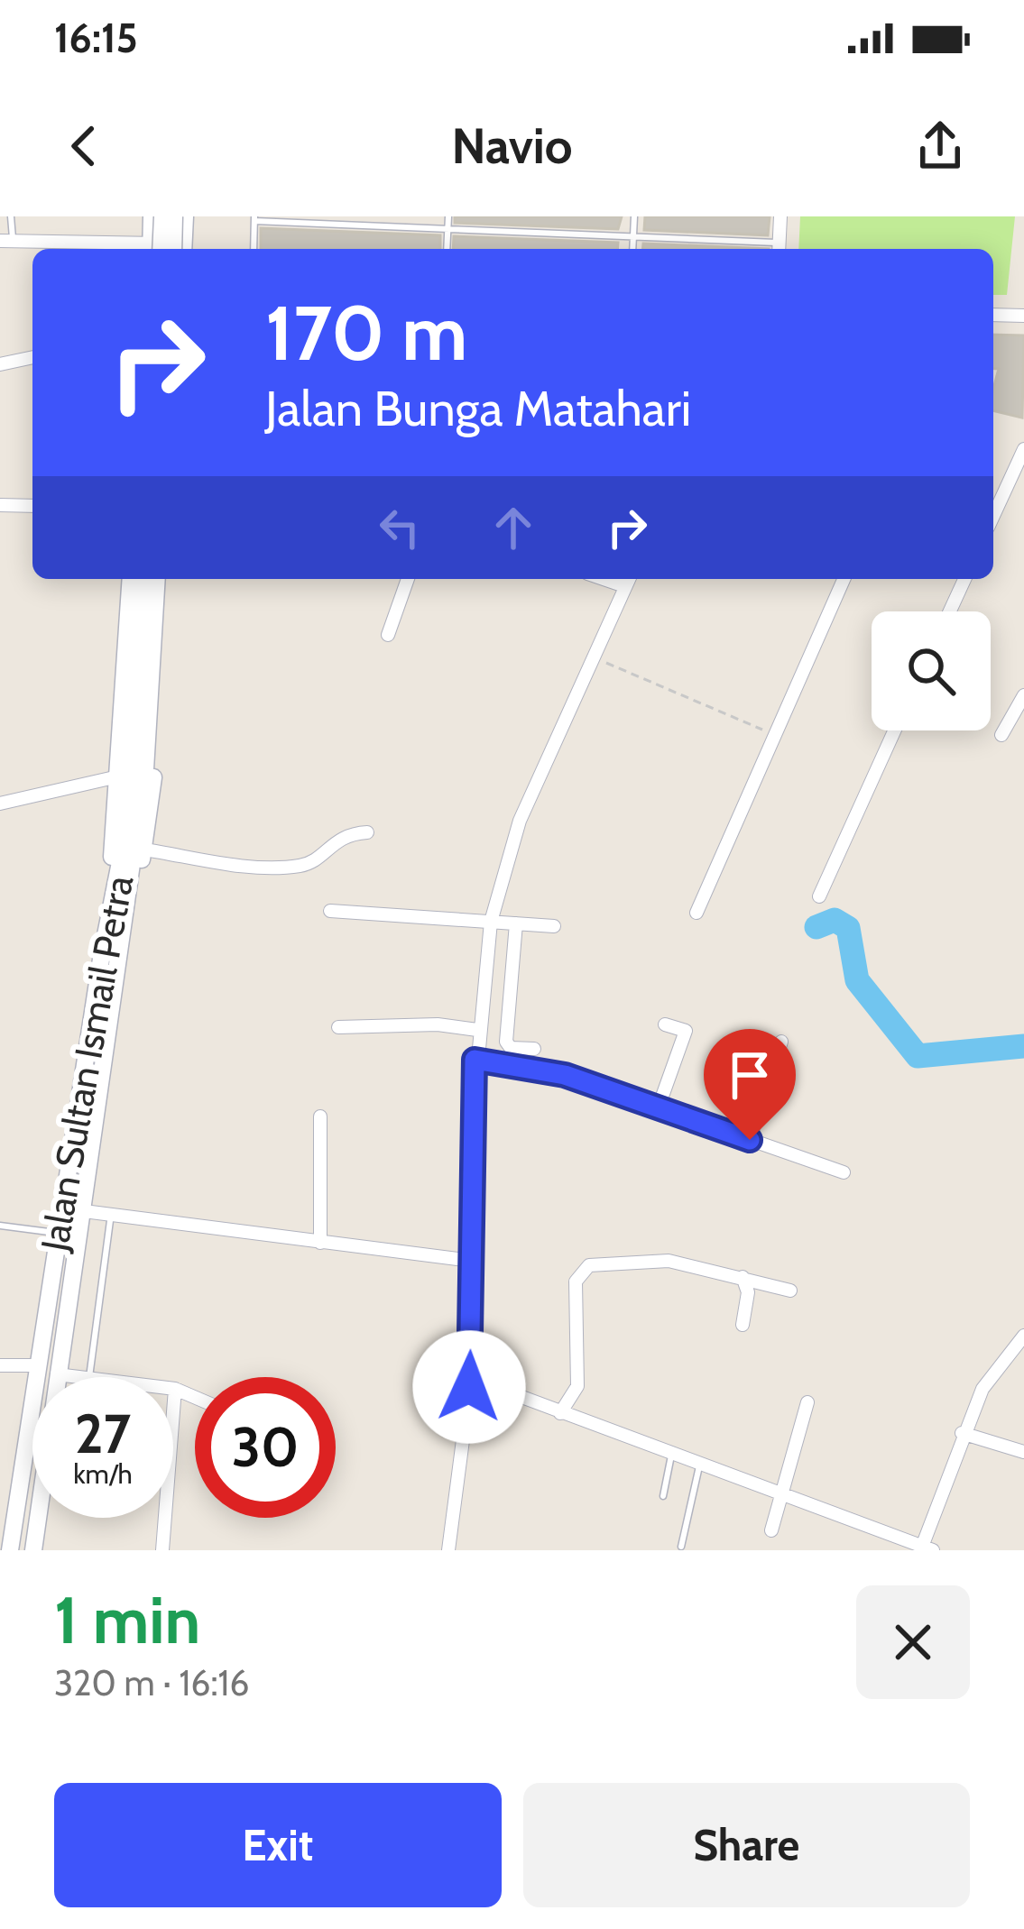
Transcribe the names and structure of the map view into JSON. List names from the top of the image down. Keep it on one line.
{"streets":{"main road":["Jalan Sultan Ismail Petra"]},"page":{"status":"16:15","header":"Navio","turn":["170 m","Jalan Bunga Matahari"],"speed":"27 km/h","limit":"30","heading":["1 min","320 m · 16:16"],"buttons":["Exit","Share"]}}
